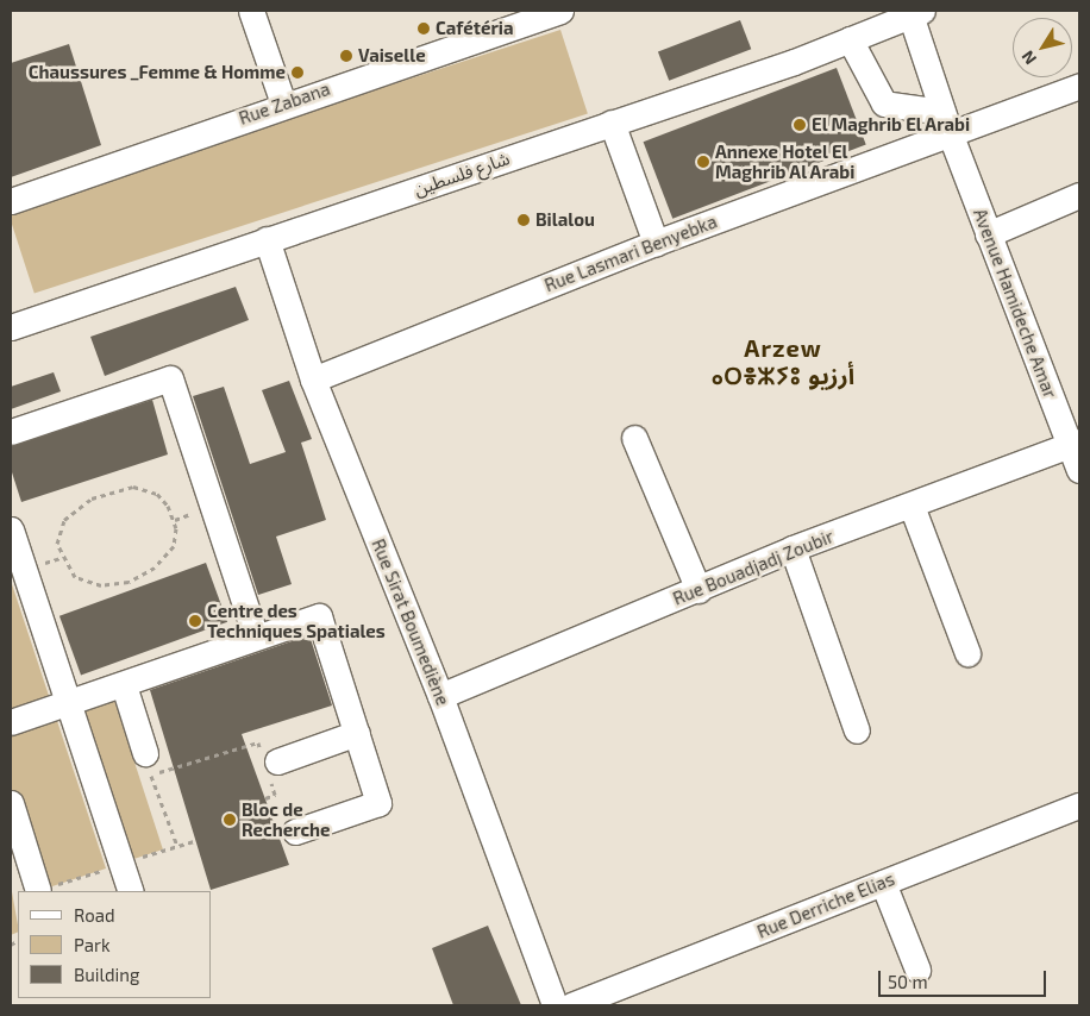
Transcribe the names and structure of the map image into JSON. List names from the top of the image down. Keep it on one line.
{"streets":{"street":["Rue Zabana","شارع فلسطين","Rue Lasmari Benyebka","Avenue Hamideche Amar","Rue Bouadjadj Zoubir","Rue Sirat Boumediène","Rue Derriche Elias"]},"crossings":[["شارع فلسطين","Avenue Hamideche Amar"],["شارع فلسطين","Rue Sirat Boumediène"],["Rue Lasmari Benyebka","Avenue Hamideche Amar"],["Rue Lasmari Benyebka","Rue Sirat Boumediène"],["Avenue Hamideche Amar","Rue Bouadjadj Zoubir"],["Rue Bouadjadj Zoubir","Rue Sirat Boumediène"]],"districts":["Arzew ⴰⵔⴻⵣⵢⵓ أرزيو"],"places":["Cafétéria","Vaiselle","Chaussures _Femme & Homme","El Maghrib El Arabi","Annexe Hotel El Maghrib Al Arabi","Bilalou","Centre des Techniques Spatiales","Bloc de Recherche"],"legend":["Road","Park","Building"],"scale_bar":"50 m","north":"bottom left"}
